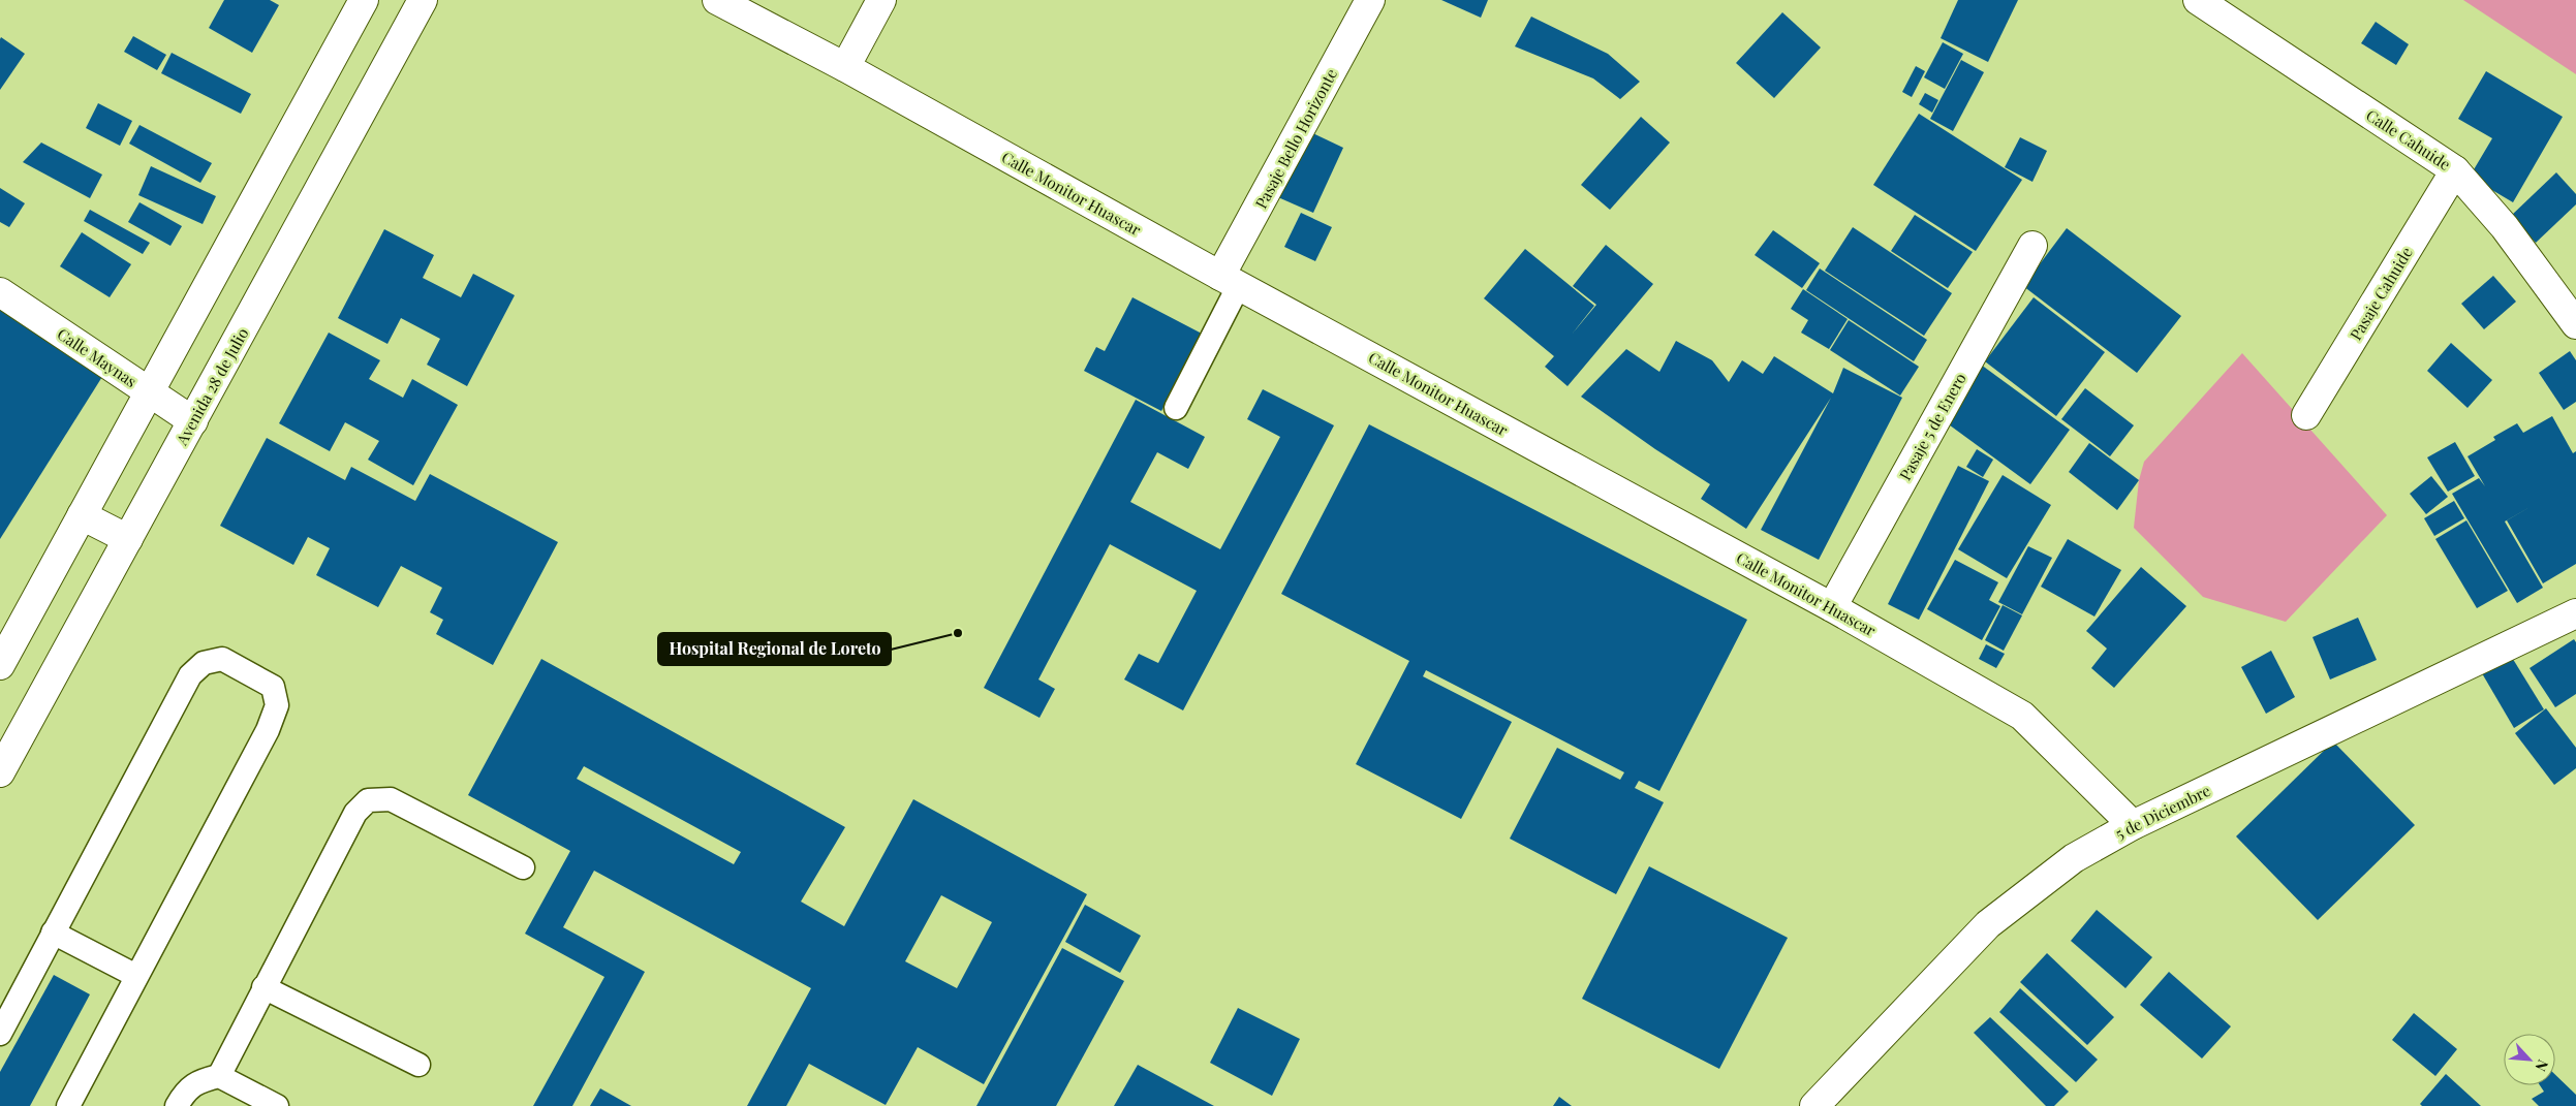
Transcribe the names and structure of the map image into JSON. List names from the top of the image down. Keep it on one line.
{"streets":{"street":["Pasaje Bello Horizonte","Calle Cahuide","Calle Monitor Huascar","Pasaje Cahuide","Calle Maynas","Avenida 28 de Julio","Pasaje 5 de Enero","5 de Diciembre"]},"crossings":[["Pasaje Bello Horizonte","Calle Monitor Huascar"],["Calle Cahuide","Pasaje Cahuide"],["Calle Monitor Huascar","Pasaje 5 de Enero"],["Calle Monitor Huascar","5 de Diciembre"],["Calle Maynas","Avenida 28 de Julio"]],"places":["Hospital Regional de Loreto"],"north":"bottom right"}
